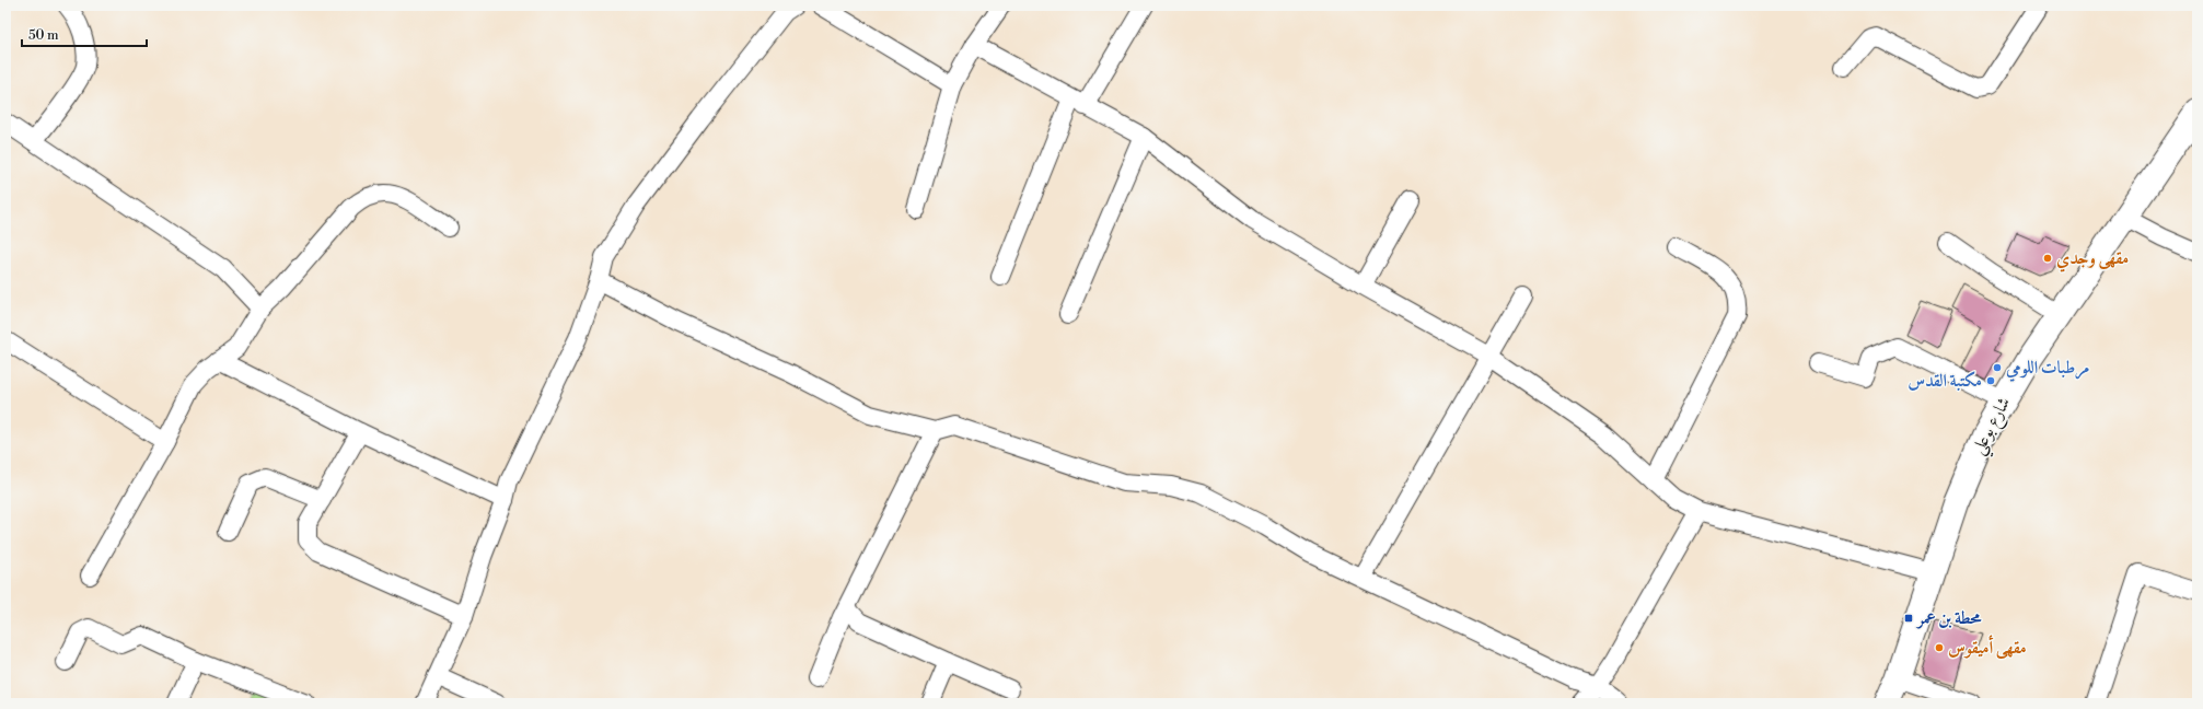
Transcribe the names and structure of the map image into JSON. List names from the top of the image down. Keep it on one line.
{"streets":{"street":["شارع بوعلي"]},"places":{"other":["مقهى وجدي","مرطبات اللومي","مكتبة القدس","مقهى أميقوس"],"transit":["محطة بن عمر"]},"scale_bar":"50 m"}
